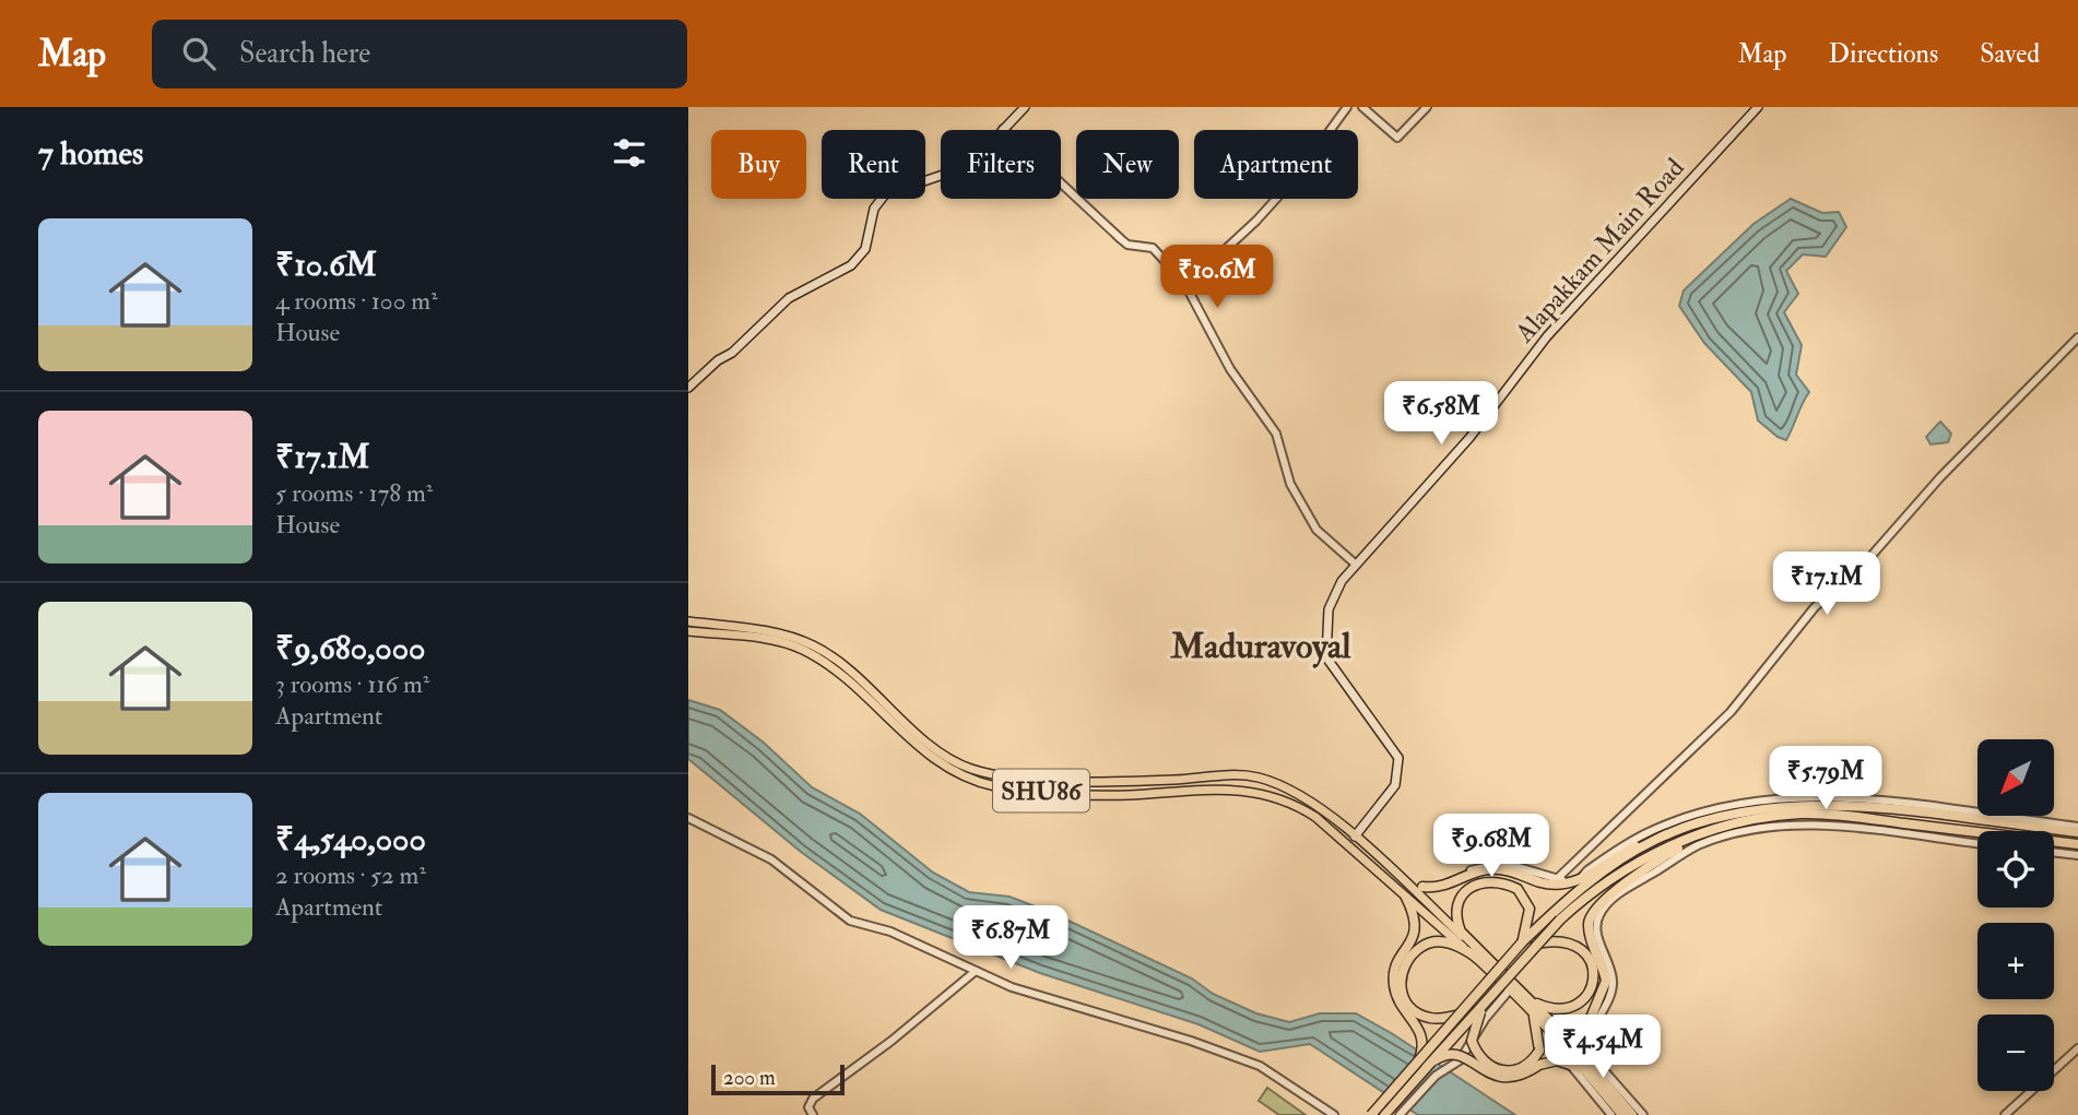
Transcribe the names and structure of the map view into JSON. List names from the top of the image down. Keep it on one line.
{"streets":{"highway":["SHU86"],"main road":["Alapakkam Main Road"]},"crossings":[["Alapakkam Main Road","SHU86"]],"districts":["Maduravoyal"],"scale_bar":"200 m","north":"bottom left","page":{"header":"Map","search":"Search here","nav":["Map","Directions","Saved"],"heading":"7 homes","chip":["Buy","Rent","Filters","New","Apartment"],"list":[{"name":"₹10.6M","note":"4 rooms · 100 m² · House"},{"name":"₹17.1M","note":"5 rooms · 178 m² · House"},{"name":"₹9,680,000","note":"3 rooms · 116 m² · Apartment"},{"name":"₹4,540,000","note":"2 rooms · 52 m² · Apartment"}],"price":["₹10.6M","₹6.58M","₹17.1M","₹5.79M","₹9.68M","₹6.87M","₹4.54M"],"map_buttons":["+","−"],"scale":"200 m"}}
